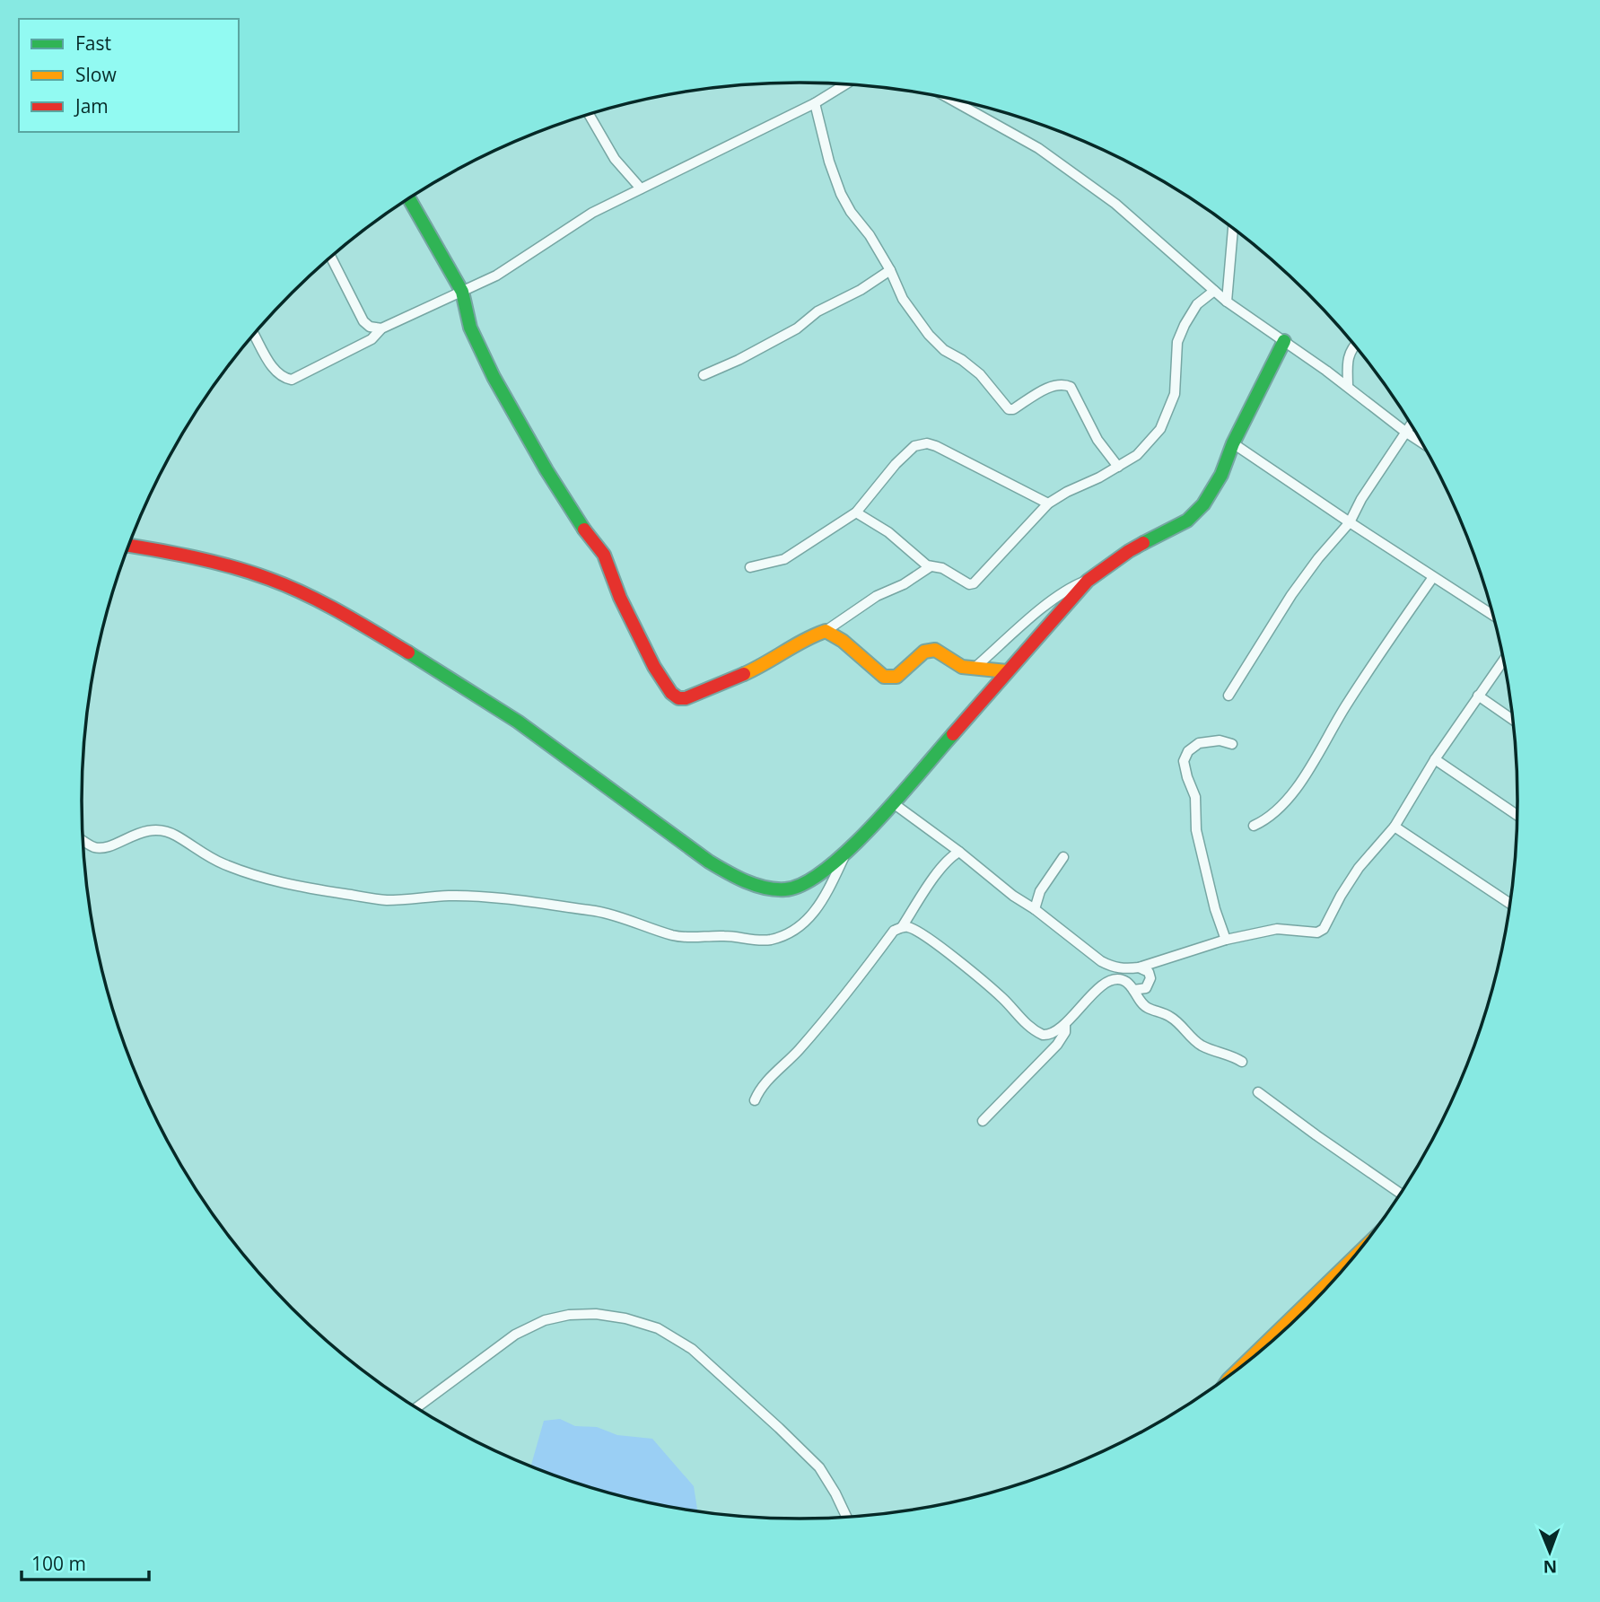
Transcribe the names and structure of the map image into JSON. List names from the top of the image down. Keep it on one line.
{"legend":["Fast","Slow","Jam"],"scale_bar":"100 m","north":"bottom"}
